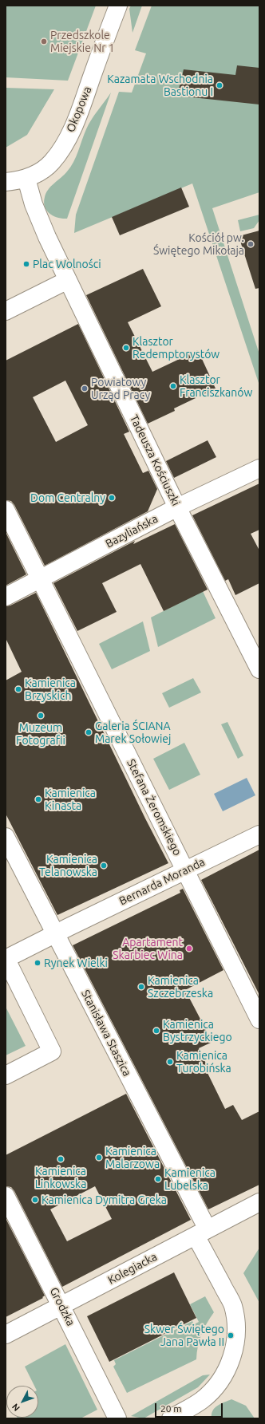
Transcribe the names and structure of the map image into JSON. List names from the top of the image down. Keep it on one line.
{"streets":{"street":["Okopowa","Tadeusza Kościuszki","Bazyliańska","Stefana Żeromskiego","Bernarda Moranda","Stanisława Staszica","Kolegiacka","Grodzka"]},"crossings":[["Okopowa","Tadeusza Kościuszki"],["Tadeusza Kościuszki","Bazyliańska"],["Bazyliańska","Stefana Żeromskiego"],["Stefana Żeromskiego","Bernarda Moranda"],["Bernarda Moranda","Stanisława Staszica"],["Stanisława Staszica","Kolegiacka"],["Kolegiacka","Grodzka"]],"places":["Przedszkole Miejskie Nr 1","Kazamata Wschodnia Bastionu I","Kościół pw. Świętego Mikołaja","Plac Wolności","Klasztor Redemptorystów","Klasztor Franciszkanów","Powiatowy Urząd Pracy","Dom Centralny","Kamienica Brzyskich","Muzeum Fotografii","Galeria ŚCIANA Marek Sołowiej","Kamienica Kinasta","Kamienica Telanowska","Apartament Skarbiec Wina","Rynek Wielki","Kamienica Szczebrzeska","Kamienica Bystrzyckiego","Kamienica Turobińska","Kamienica Malarzowa","Kamienica Linkowska","Kamienica Lubelska","Kamienica Dymitra Greka","Skwer Świętego Jana Pawła II"],"scale_bar":"20 m","north":"bottom left"}
